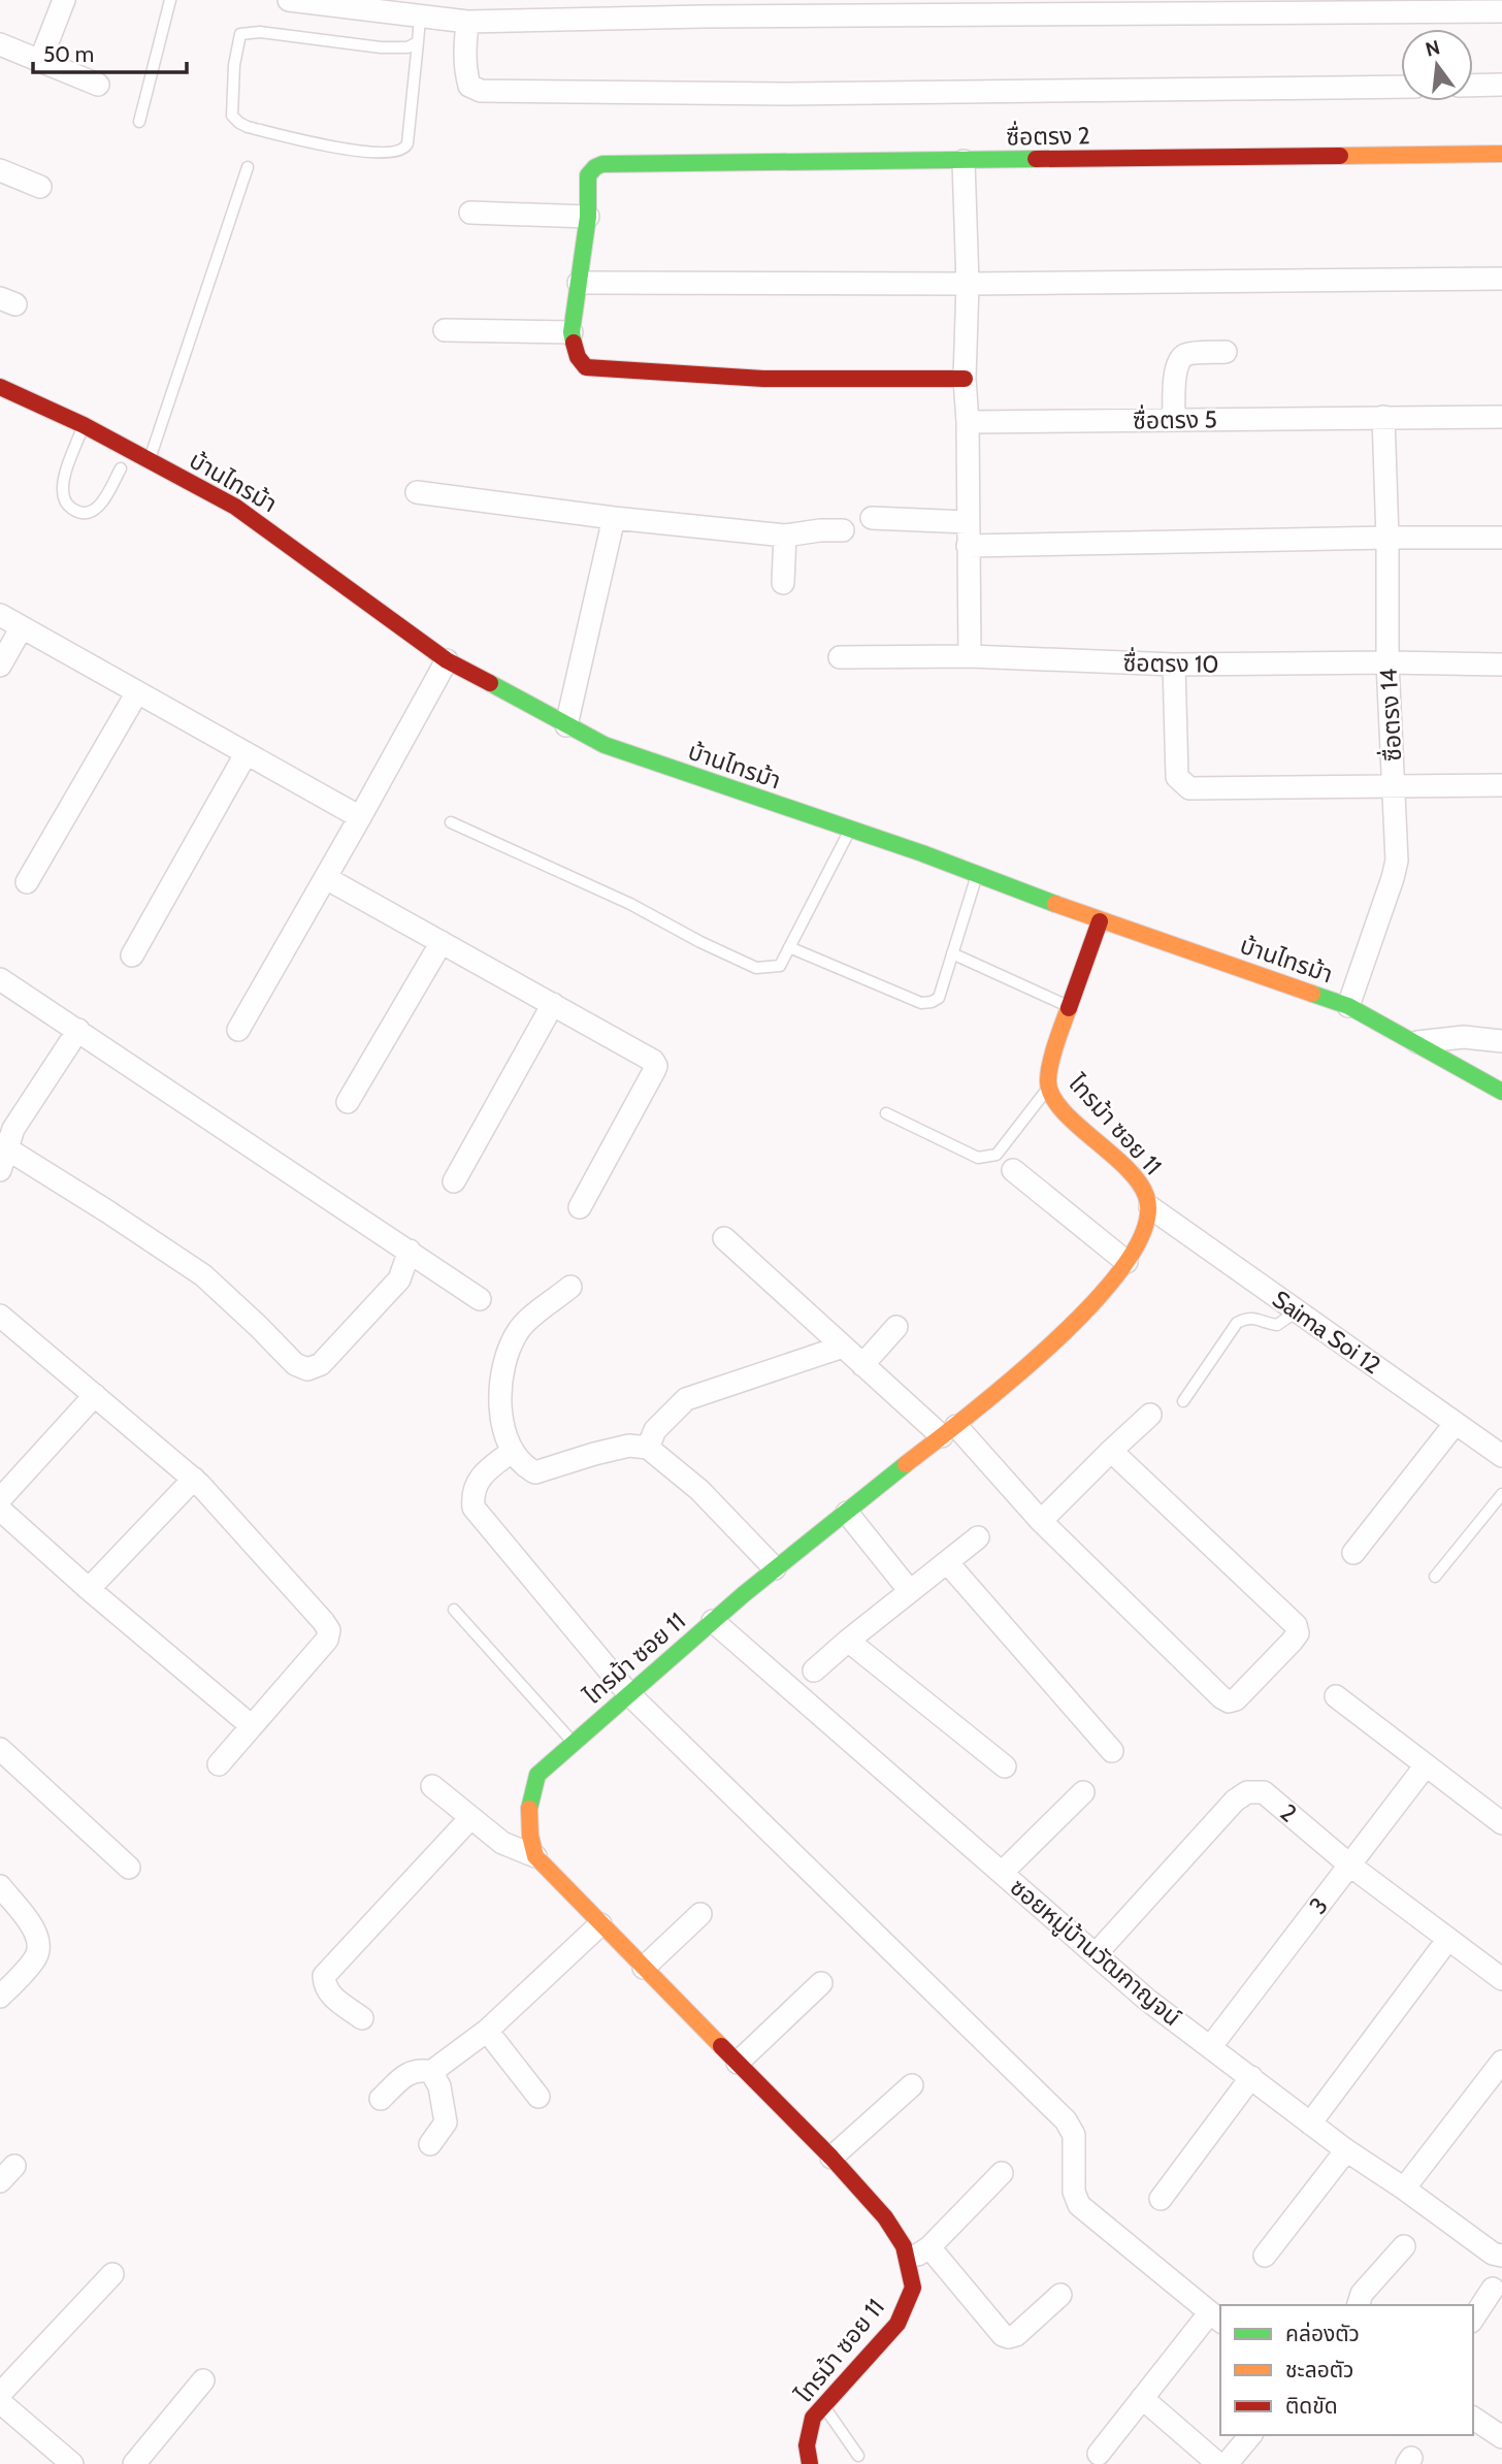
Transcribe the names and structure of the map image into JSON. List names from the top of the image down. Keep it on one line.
{"streets":{"street":["ซื่อตรง 2","ซื่อตรง 5","บ้านไทรม้า","ซื่อตรง 10","ซื่อตรง 14","ไทรม้า ซอย 11","Saima Soi 12","2","3","ซอยหมู่บ้านวัฒกาญจน์"]},"crossings":[["ซื่อตรง 5","ซื่อตรง 14"],["บ้านไทรม้า","ซื่อตรง 14"],["บ้านไทรม้า","ไทรม้า ซอย 11"],["ซื่อตรง 10","ซื่อตรง 14"],["ไทรม้า ซอย 11","Saima Soi 12"],["ไทรม้า ซอย 11","ซอยหมู่บ้านวัฒกาญจน์"],["2","3"],["2","ซอยหมู่บ้านวัฒกาญจน์"],["3","ซอยหมู่บ้านวัฒกาญจน์"]],"legend":["คล่องตัว","ชะลอตัว","ติดขัด"],"scale_bar":"50 m","north":"top"}
